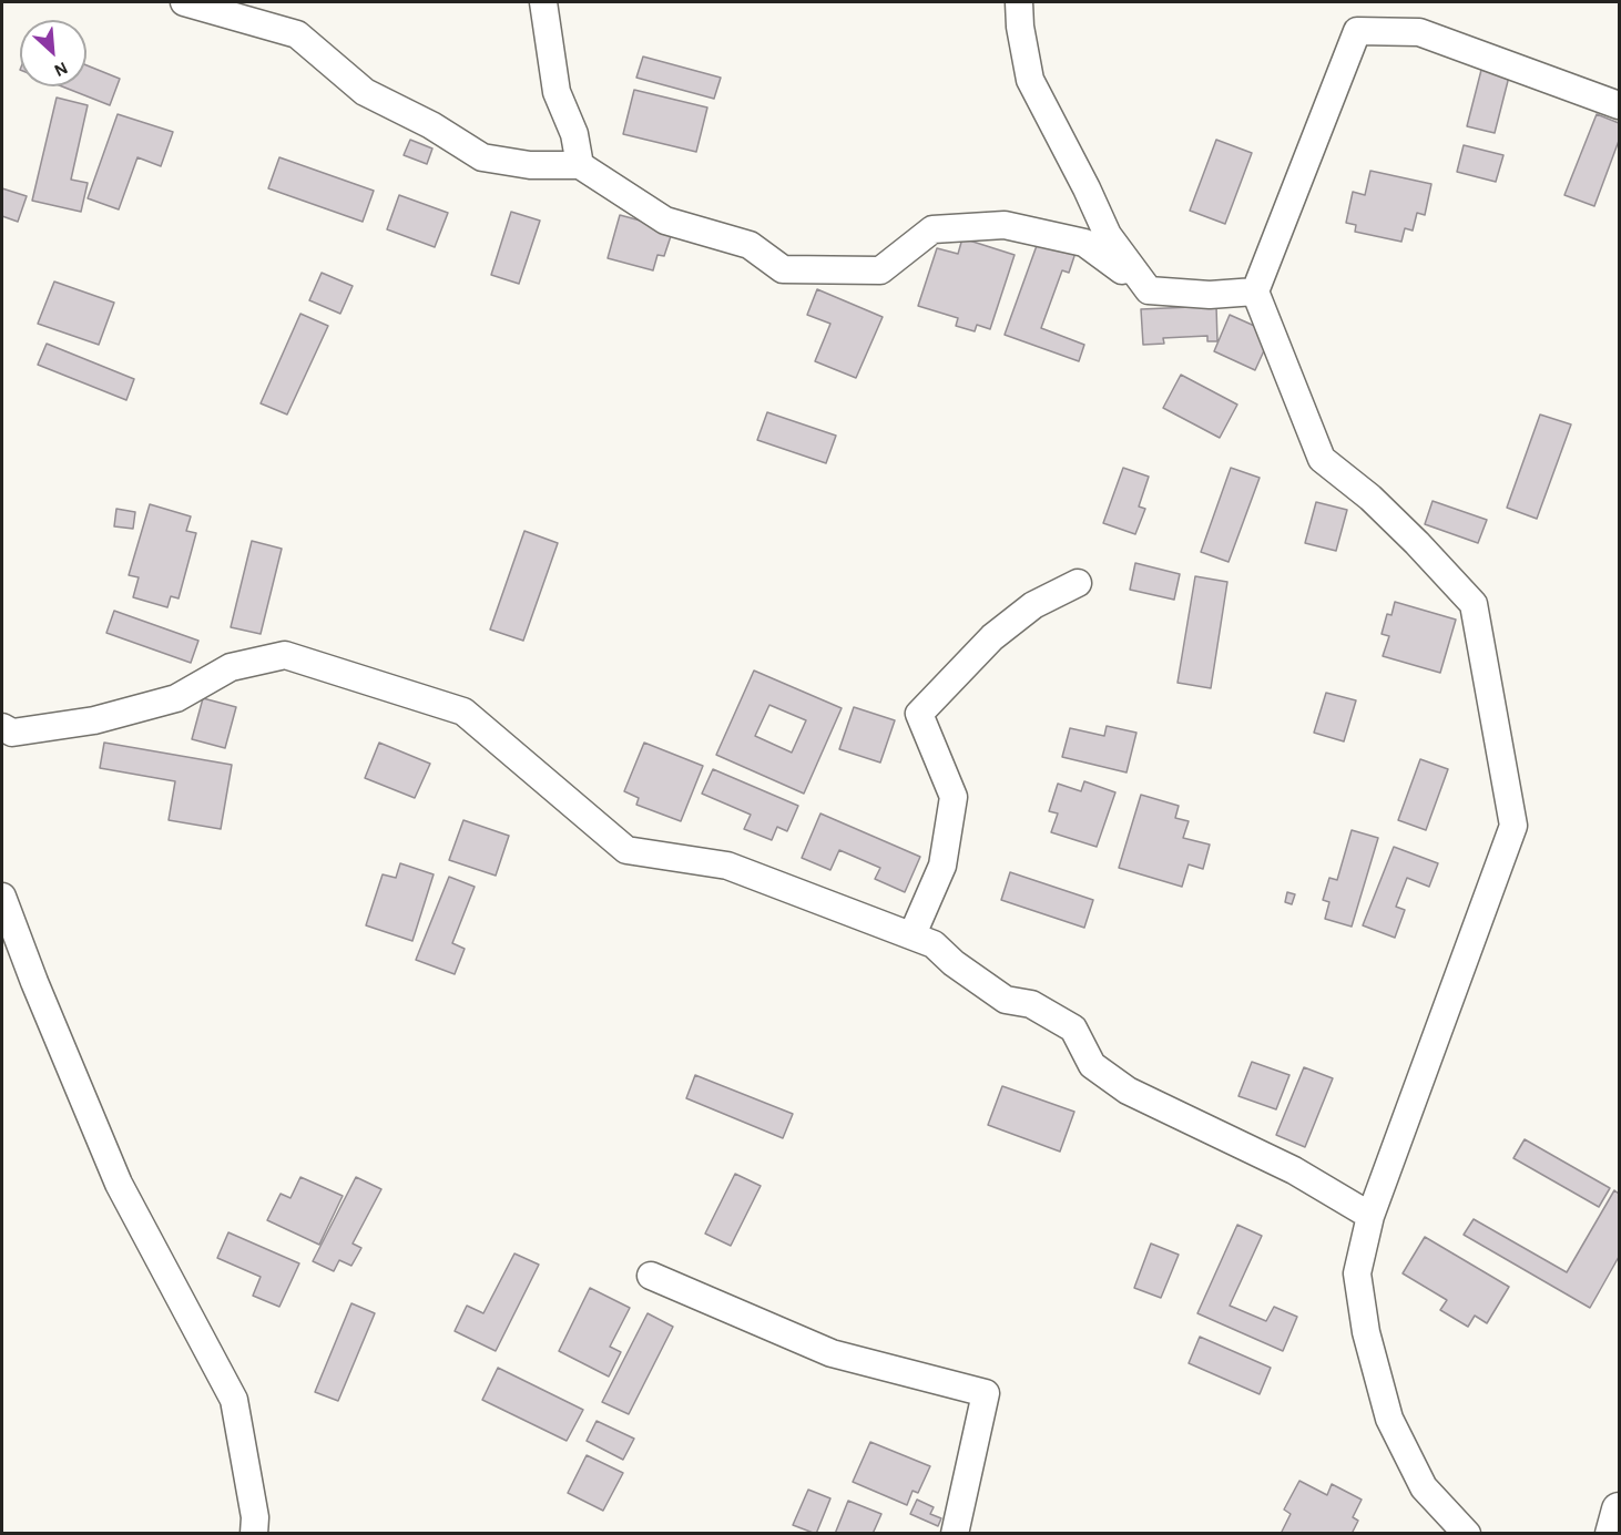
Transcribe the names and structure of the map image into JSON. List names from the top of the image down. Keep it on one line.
{"north":"bottom right"}
